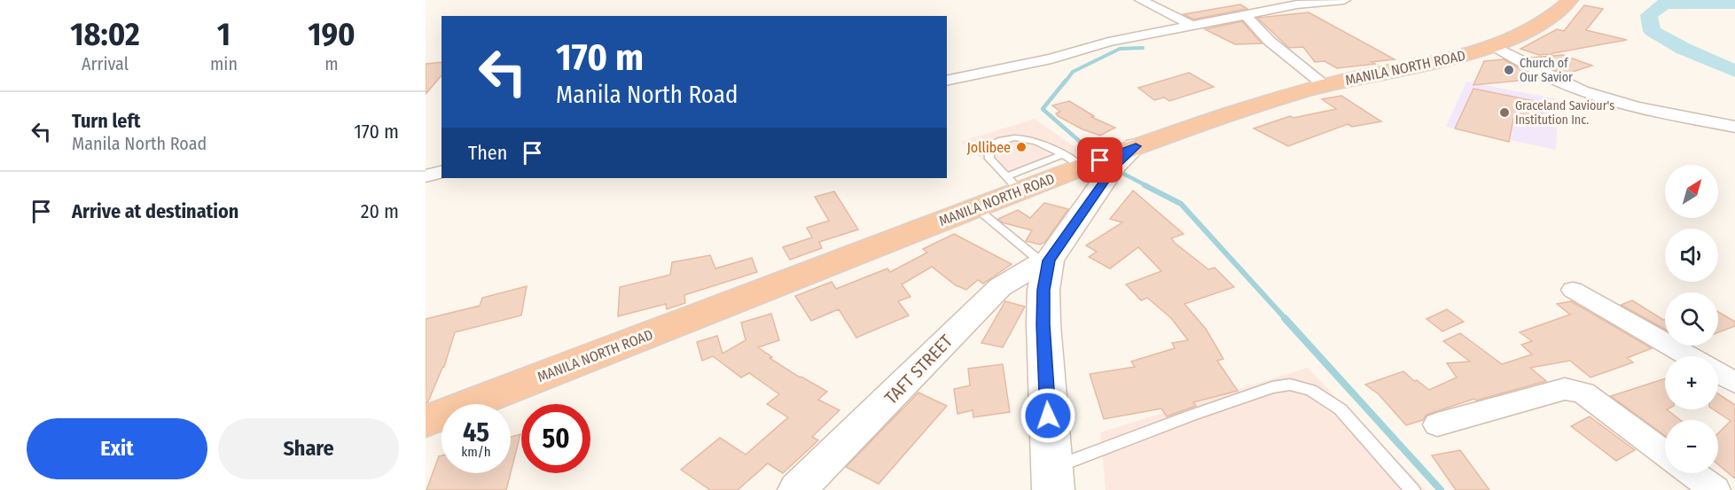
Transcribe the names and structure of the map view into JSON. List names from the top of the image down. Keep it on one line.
{"streets":{"highway":["MANILA NORTH ROAD"],"street":["TAFT STREET"]},"places":["Church of Our Savior","Graceland Saviour's Institution Inc.","Jollibee"],"north":"top right","page":{"eta":["18:02","Arrival","1","min","190","m"],"turn":["170 m","Manila North Road"],"list":[{"name":"Turn left","note":"Manila North Road","value":"170 m"},{"name":"Arrive at destination","value":"20 m"}],"then":"Then","map_buttons":["+","−"],"speed":"45 km/h","limit":"50","buttons":["Exit","Share"]}}
